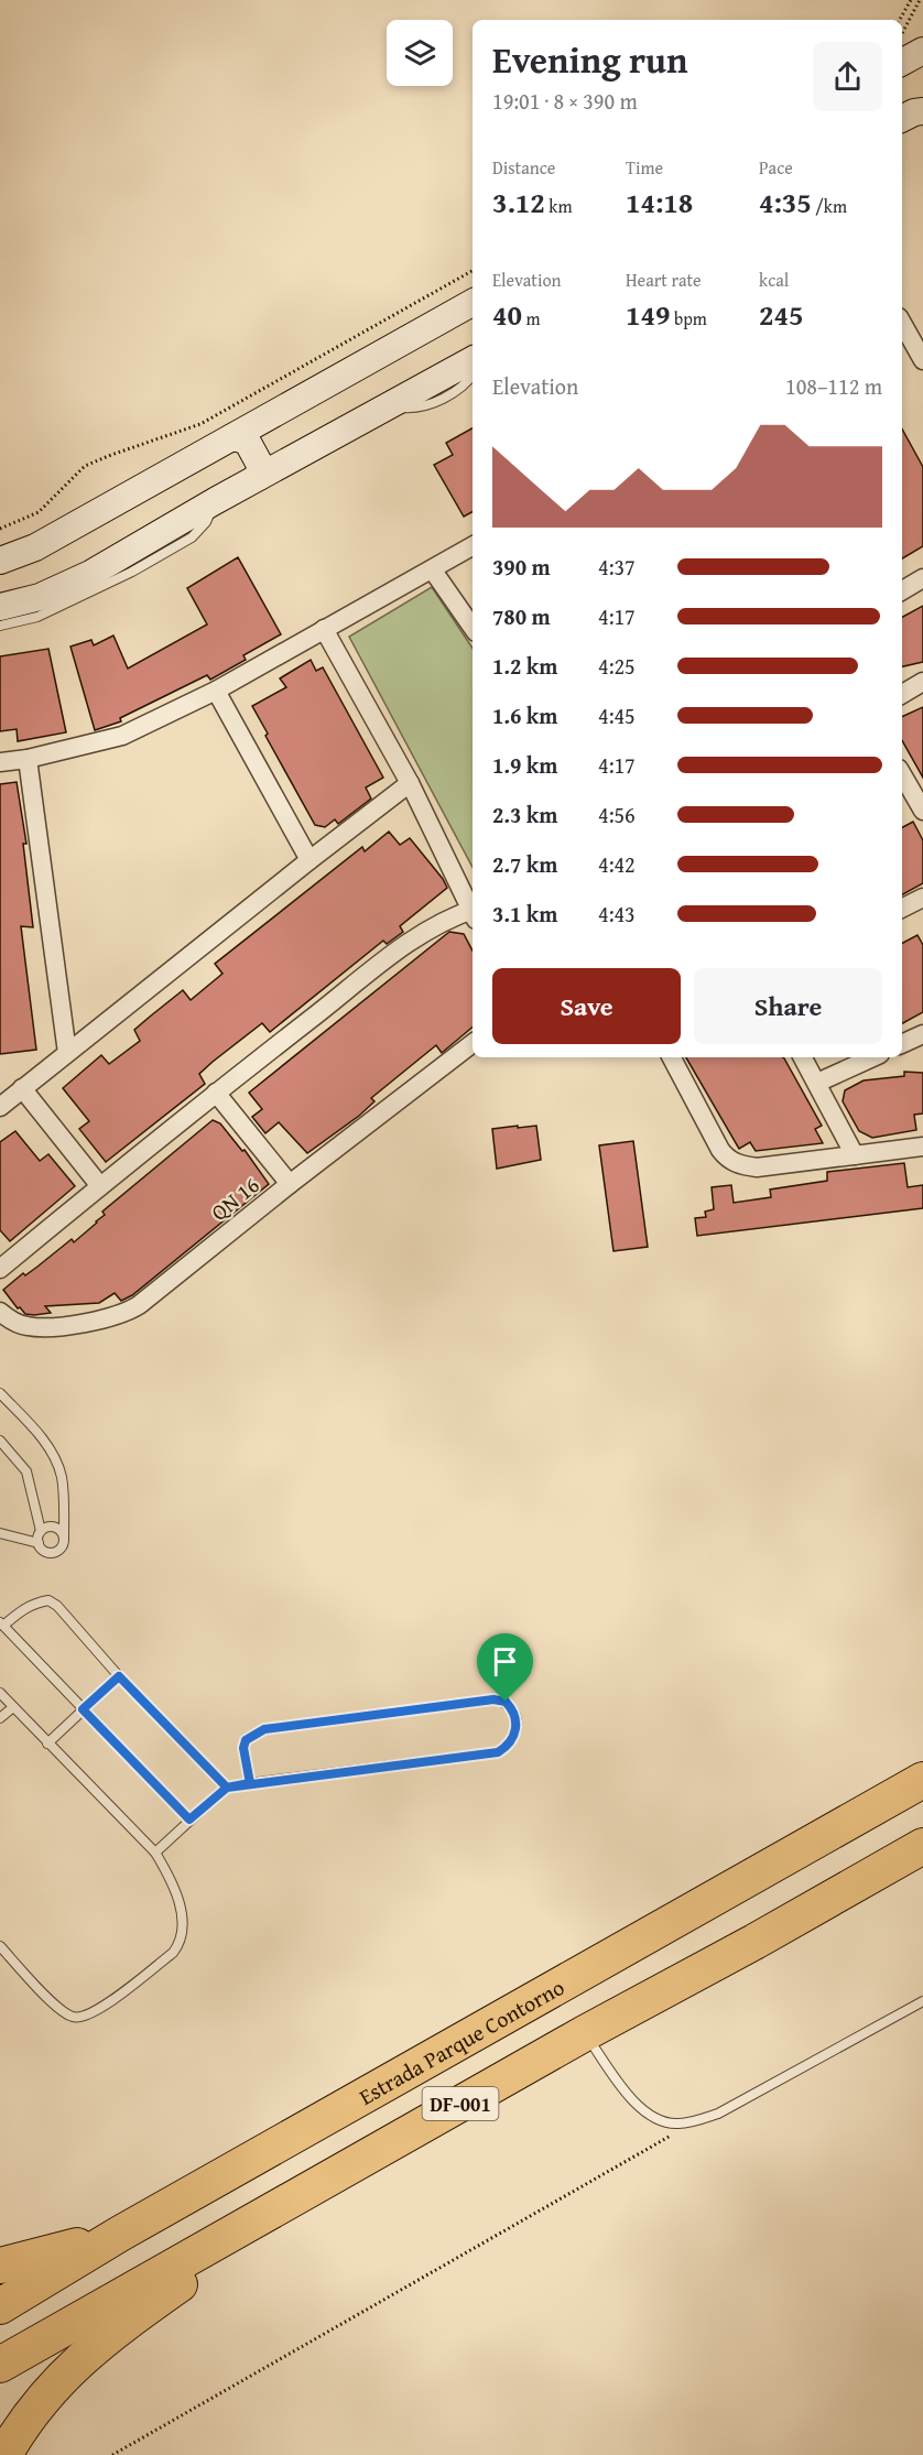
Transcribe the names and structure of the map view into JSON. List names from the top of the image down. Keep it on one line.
{"streets":{"highway":["Estrada Parque Contorno","DF-001"],"street":["QN 16"]},"page":{"heading":["Evening run","19:01 · 8 × 390 m"],"stats":[["Distance","3.12 km"],["Time","14:18"],["Pace","4:35 /km"],["Elevation","40 m"],["Heart rate","149 bpm"],["kcal","245"]],"chart":["Elevation","108–112 m"],"list":[{"name":"390 m","note":"4:37"},{"name":"780 m","note":"4:17"},{"name":"1.2 km","note":"4:25"},{"name":"1.6 km","note":"4:45"},{"name":"1.9 km","note":"4:17"},{"name":"2.3 km","note":"4:56"},{"name":"2.7 km","note":"4:42"},{"name":"3.1 km","note":"4:43"}],"buttons":["Save","Share"]}}
